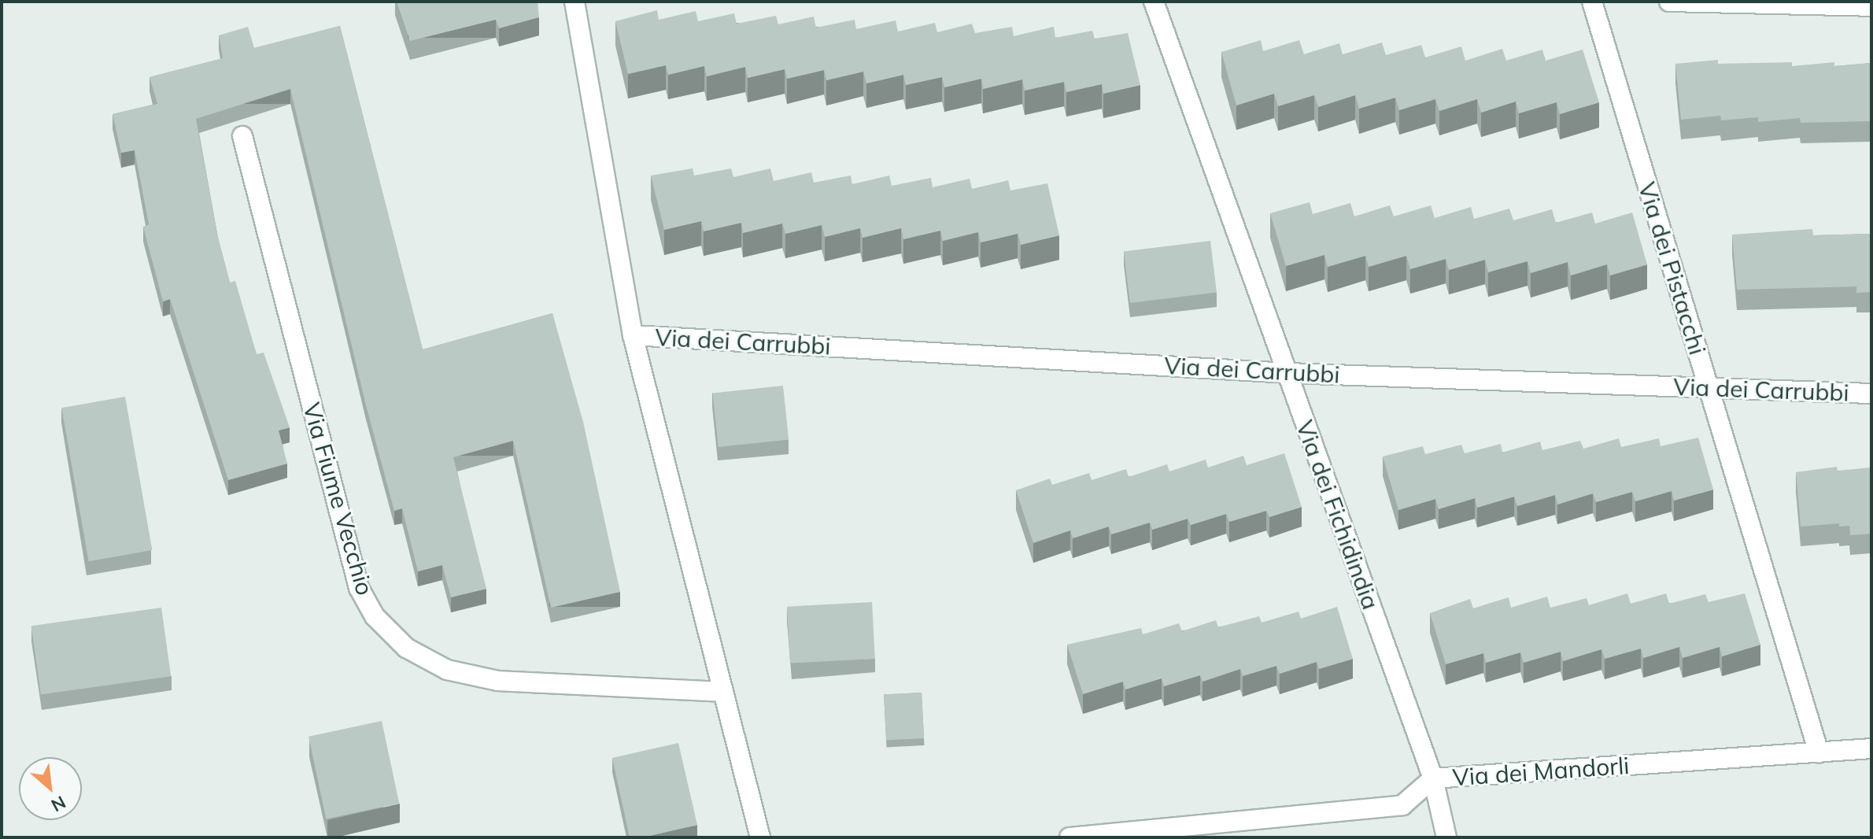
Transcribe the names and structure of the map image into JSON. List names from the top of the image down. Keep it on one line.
{"streets":{"street":["Via dei Pistacchi","Via dei Carrubbi","Via Fiume Vecchio","Via dei Fichidindia","Via dei Mandorli"]},"crossings":[["Via dei Pistacchi","Via dei Carrubbi"],["Via dei Pistacchi","Via dei Mandorli"],["Via dei Carrubbi","Via dei Fichidindia"],["Via dei Fichidindia","Via dei Mandorli"]],"north":"bottom right"}
